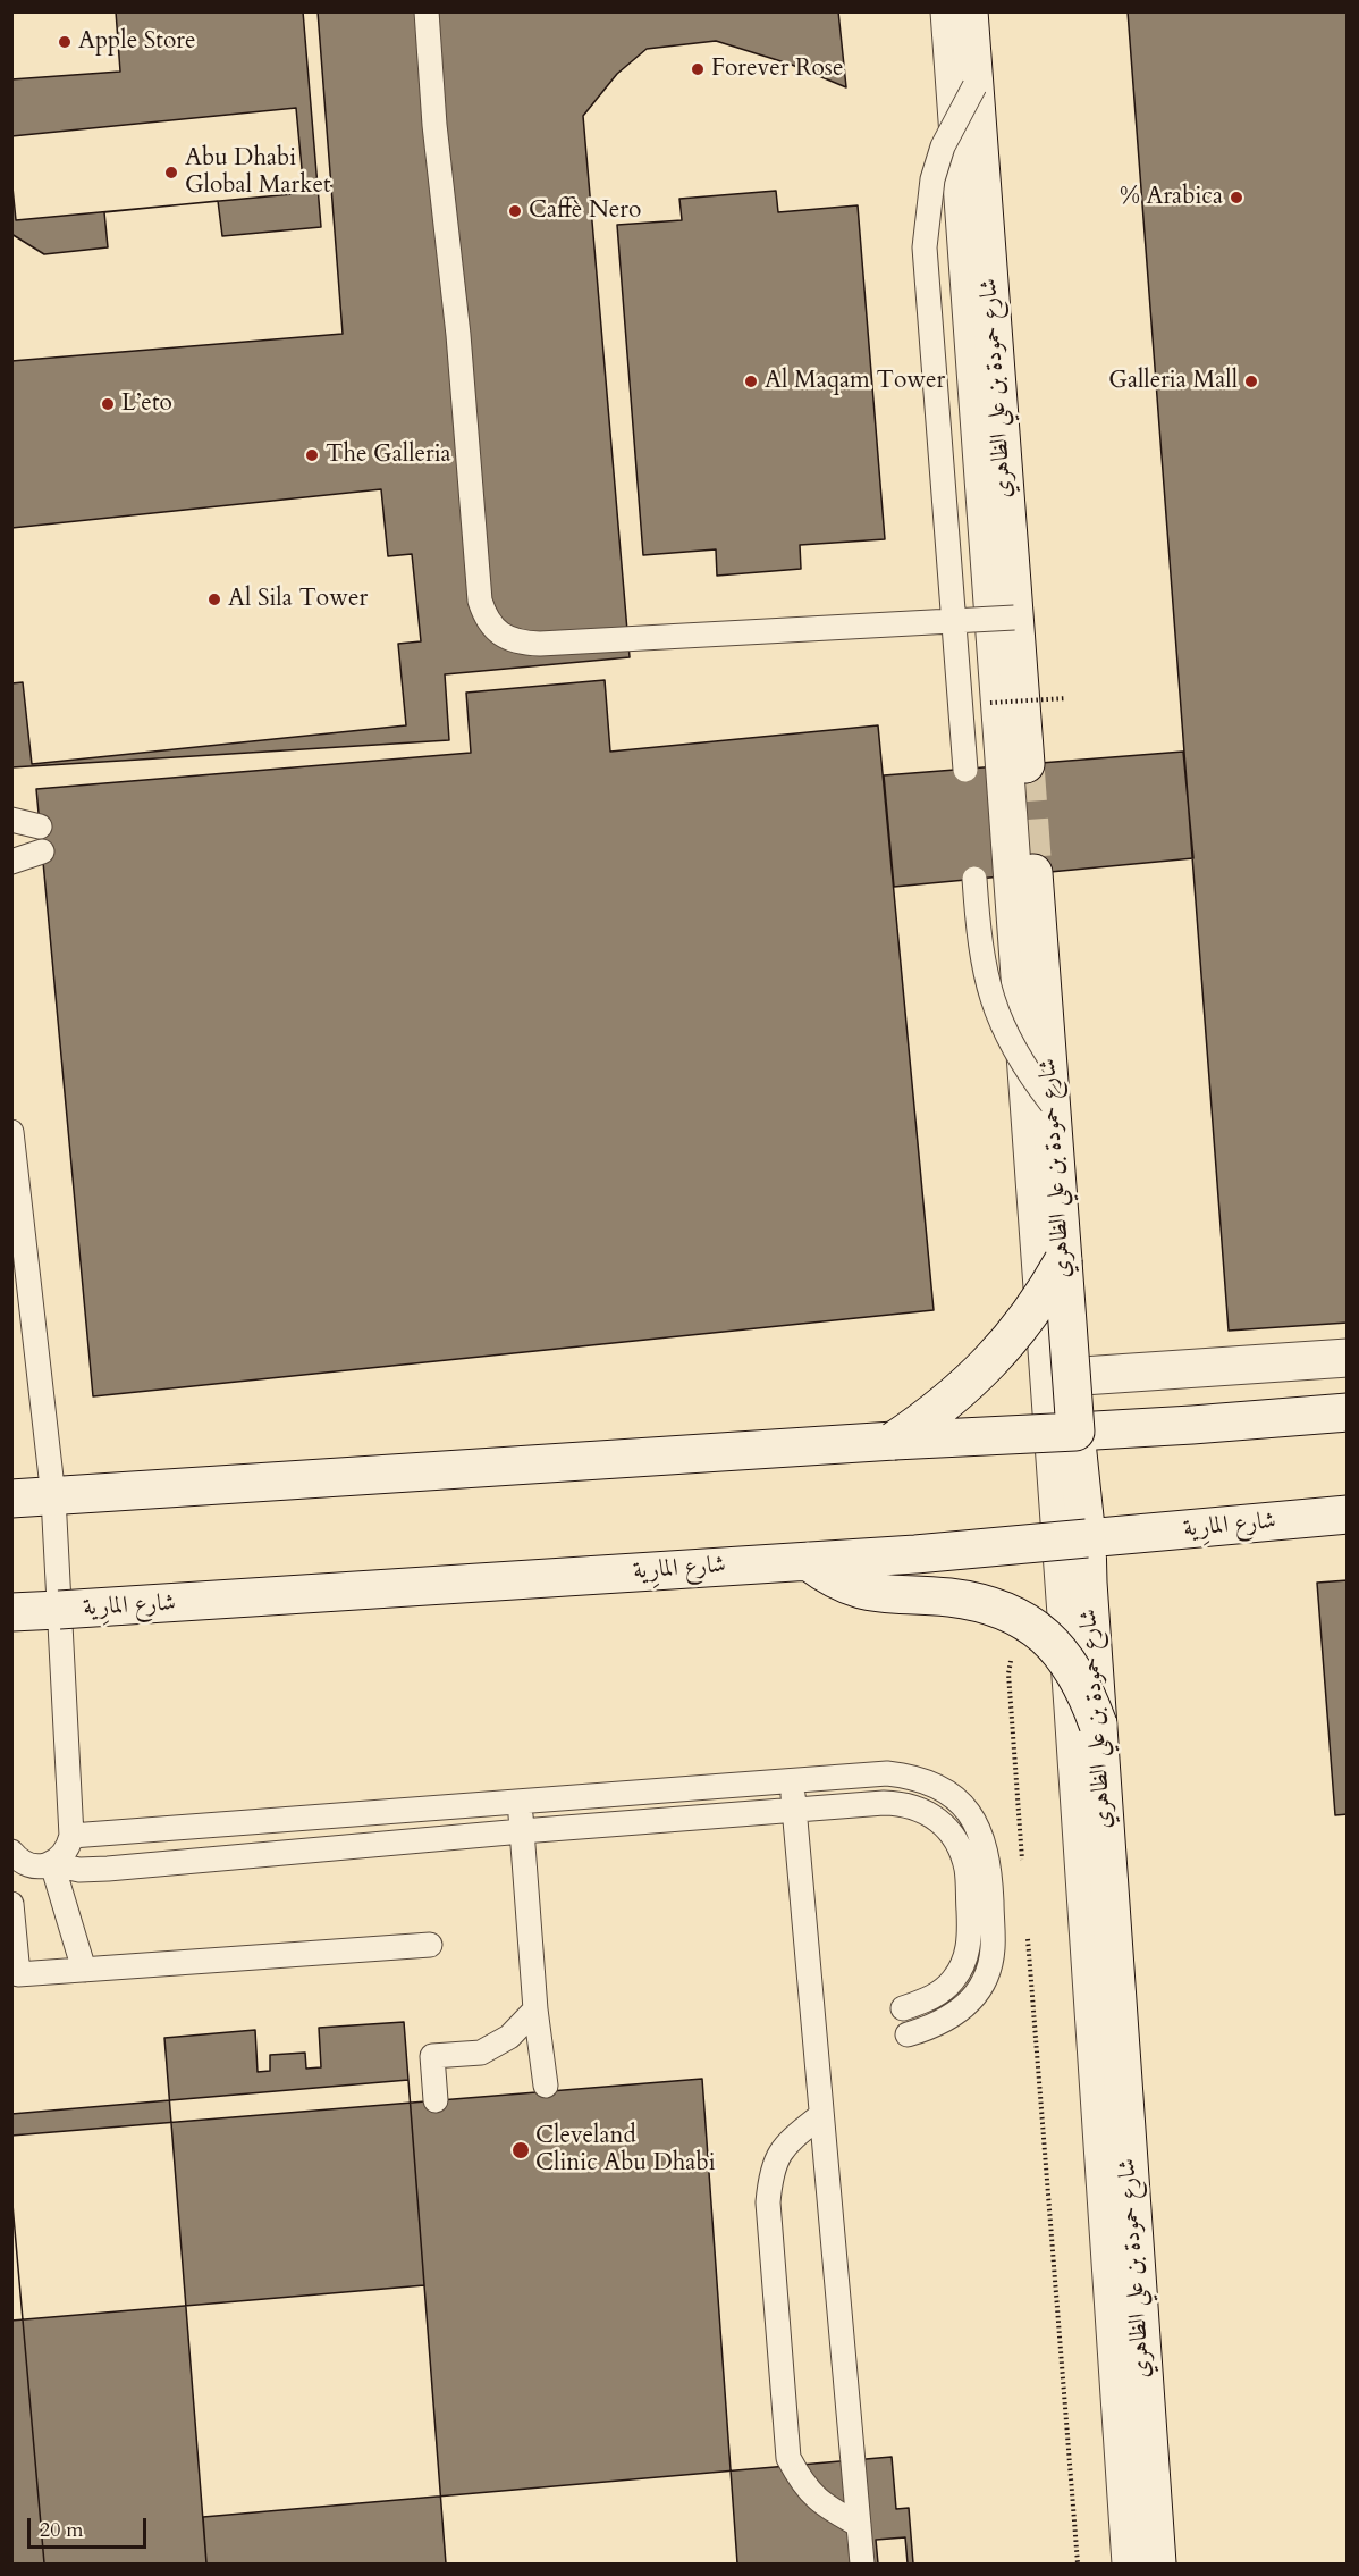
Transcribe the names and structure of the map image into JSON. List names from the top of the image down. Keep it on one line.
{"streets":{"street":["شارع حمودة بن علي الظاهري","شارع المارِية"]},"crossings":[["شارع حمودة بن علي الظاهري","شارع المارِية"]],"places":["Apple Store","Forever Rose","Abu Dhabi Global Market","% Arabica","Caffè Nero","Al Maqam Tower","Galleria Mall","L’eto","The Galleria","Al Sila Tower","Cleveland Clinic Abu Dhabi"],"scale_bar":"20 m"}
